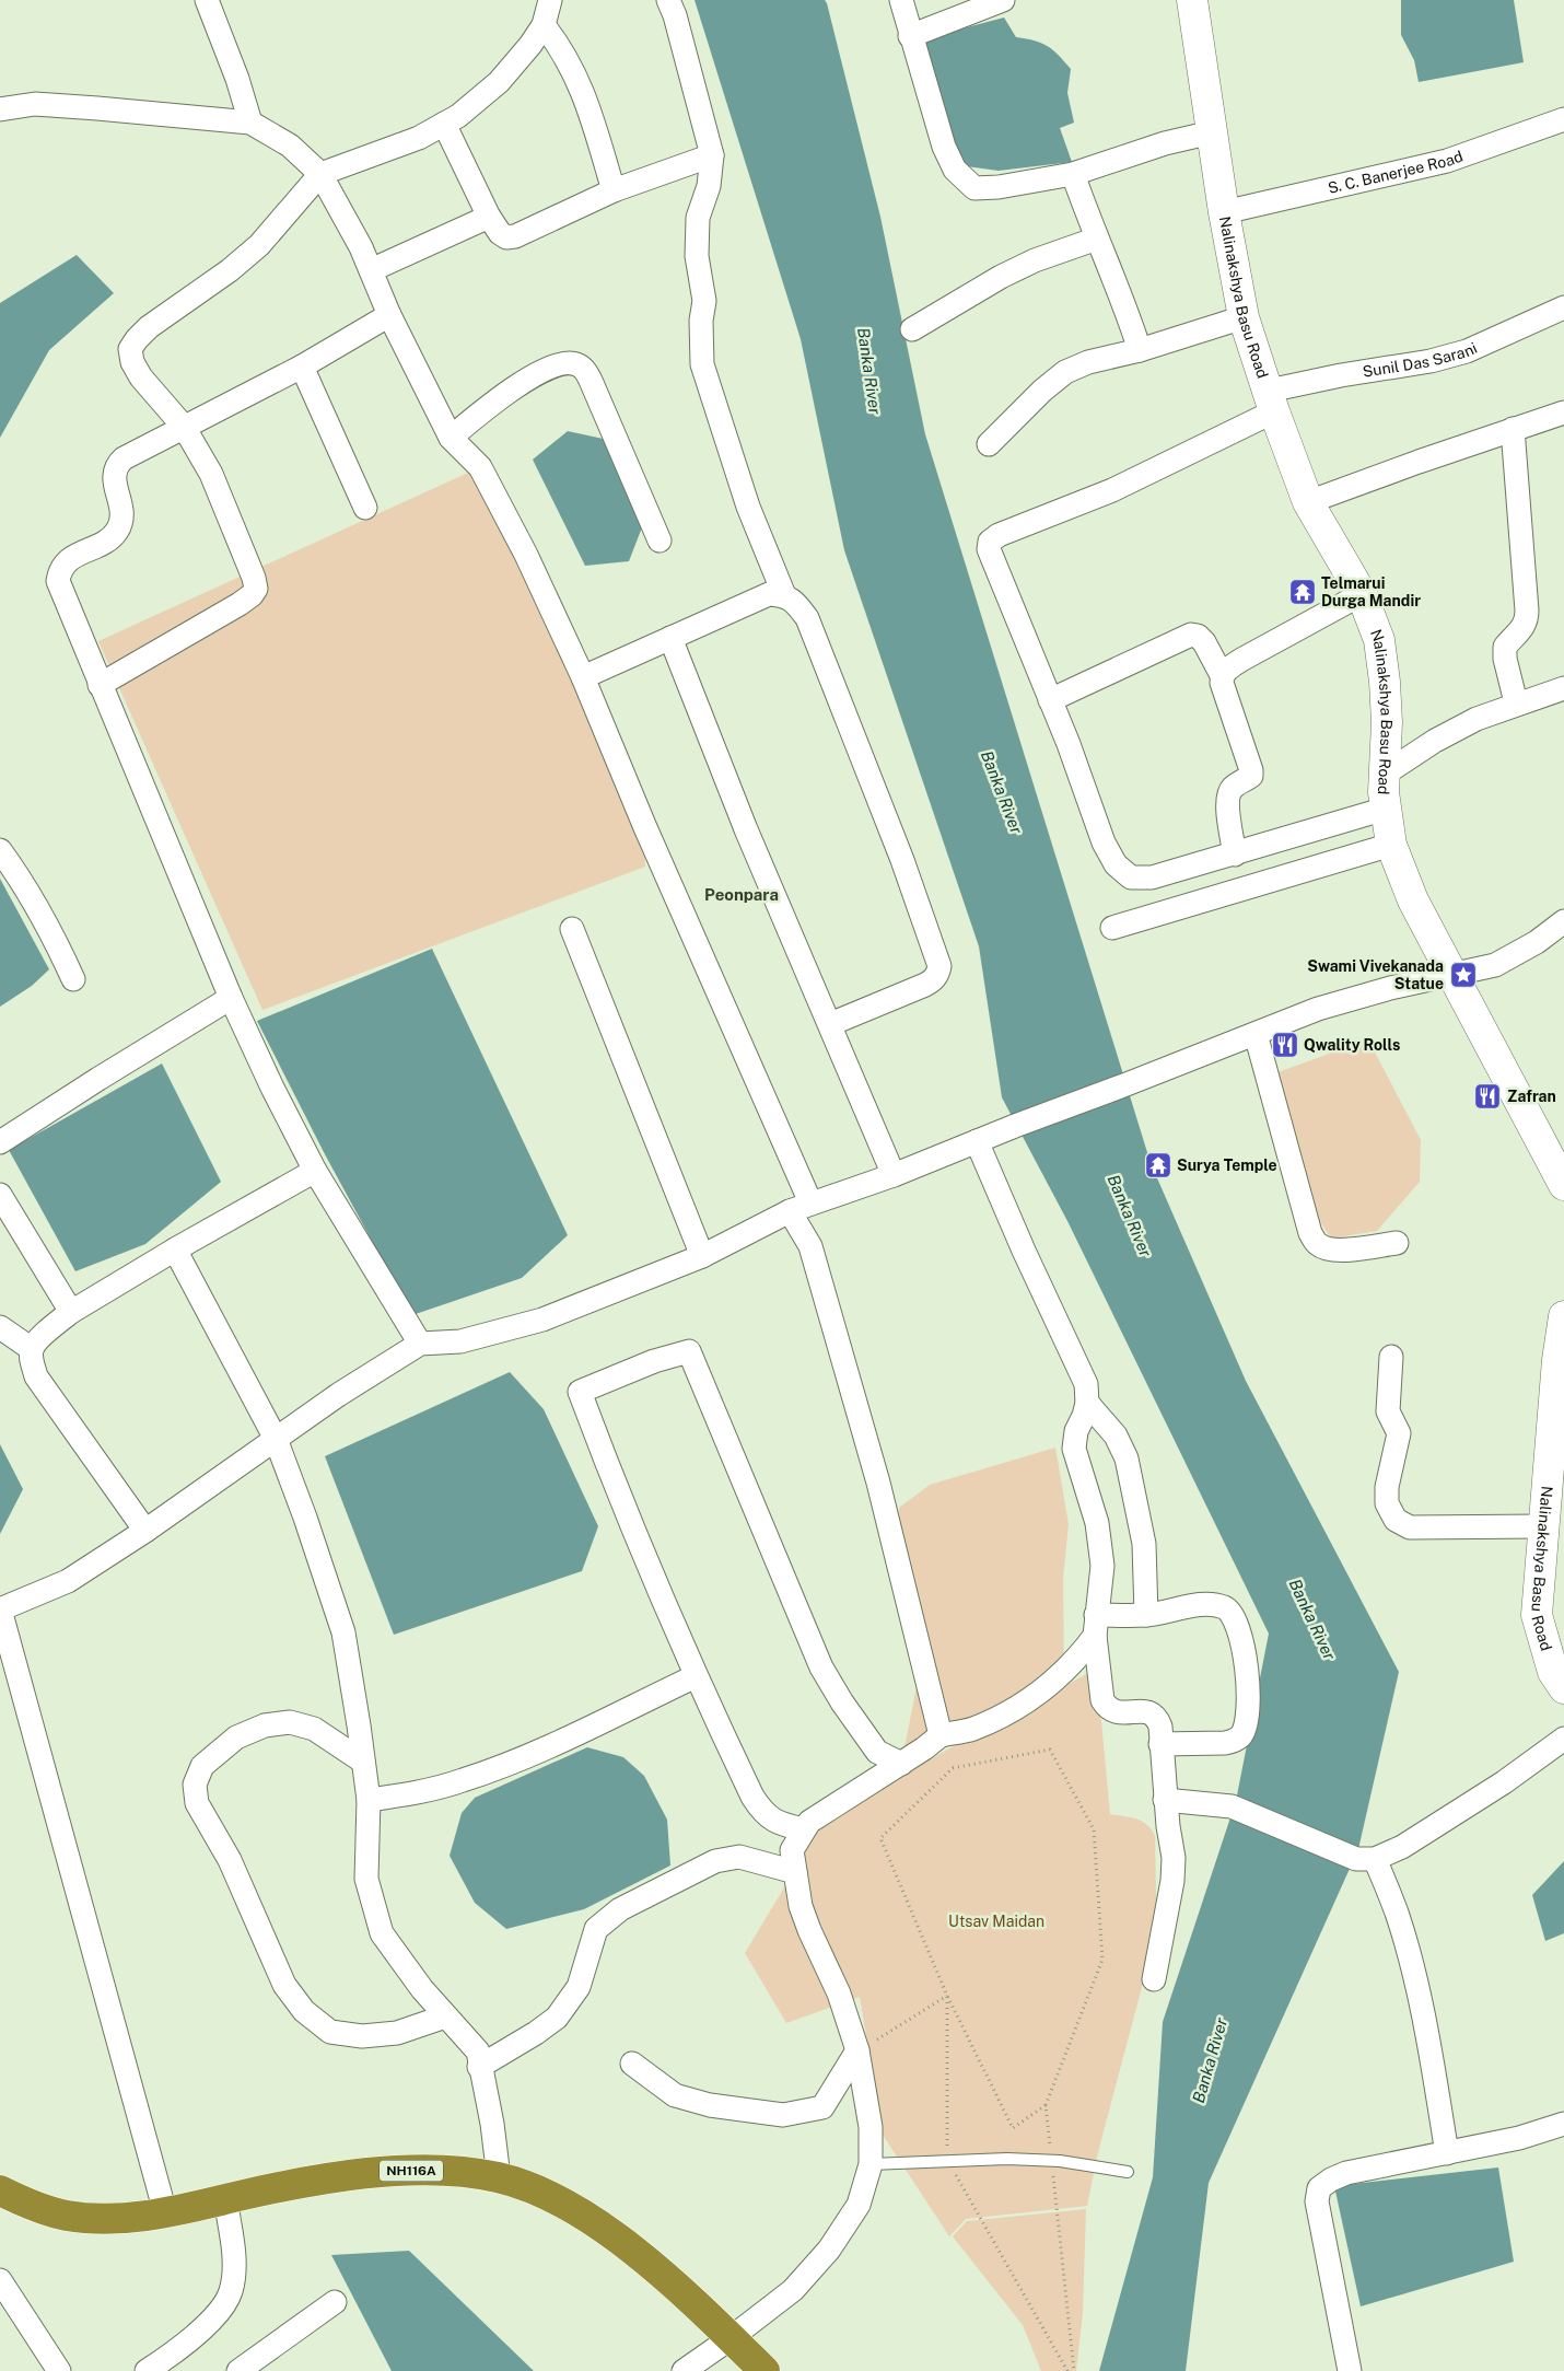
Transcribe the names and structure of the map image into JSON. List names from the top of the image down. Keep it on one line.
{"streets":{"highway":["NH116A"],"street":["S. C. Banerjee Road","Nalinakshya Basu Road","Sunil Das Sarani"]},"crossings":[["S. C. Banerjee Road","Nalinakshya Basu Road"],["Nalinakshya Basu Road","Sunil Das Sarani"]],"districts":["Peonpara"],"water":["Banka River"],"parks":["Utsav Maidan"],"places":{"temple":["Telmarui Durga Mandir","Surya Temple"],"place":["Swami Vivekanada Statue"],"restaurant":["Qwality Rolls","Zafran"]}}
